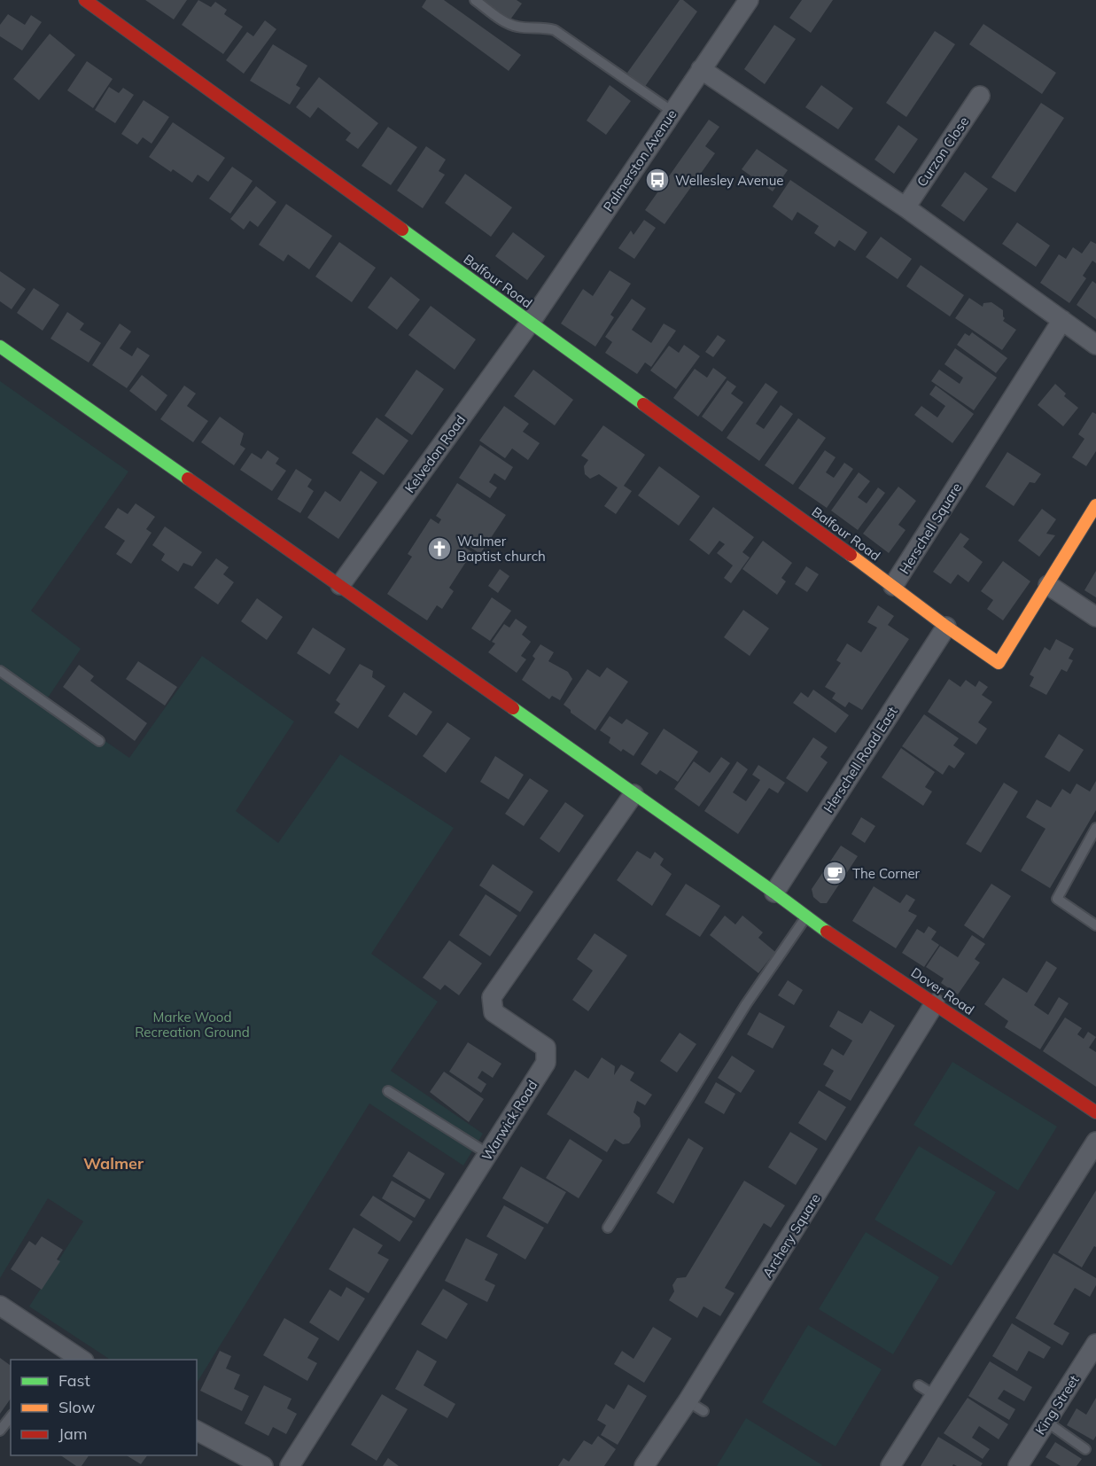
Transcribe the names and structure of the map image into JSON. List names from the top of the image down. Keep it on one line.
{"streets":{"main road":["Balfour Road","Herschell Square","Dover Road"],"street":["Curzon Close","Palmerston Avenue","Kelvedon Road","Herschell Road East","Warwick Road","Archery Square","King Street"]},"crossings":[["Palmerston Avenue","Balfour Road"],["Palmerston Avenue","Kelvedon Road"],["Balfour Road","Kelvedon Road"],["Balfour Road","Herschell Square"],["Kelvedon Road","Dover Road"],["Herschell Square","Herschell Road East"],["Herschell Road East","Dover Road"],["Dover Road","Warwick Road"],["Dover Road","Archery Square"]],"districts":["Walmer"],"parks":["Marke Wood Recreation Ground"],"places":{"bus stop":["Wellesley Avenue"],"church":["Walmer Baptist church"],"cafe":["The Corner"]},"legend":["Fast","Slow","Jam"]}
